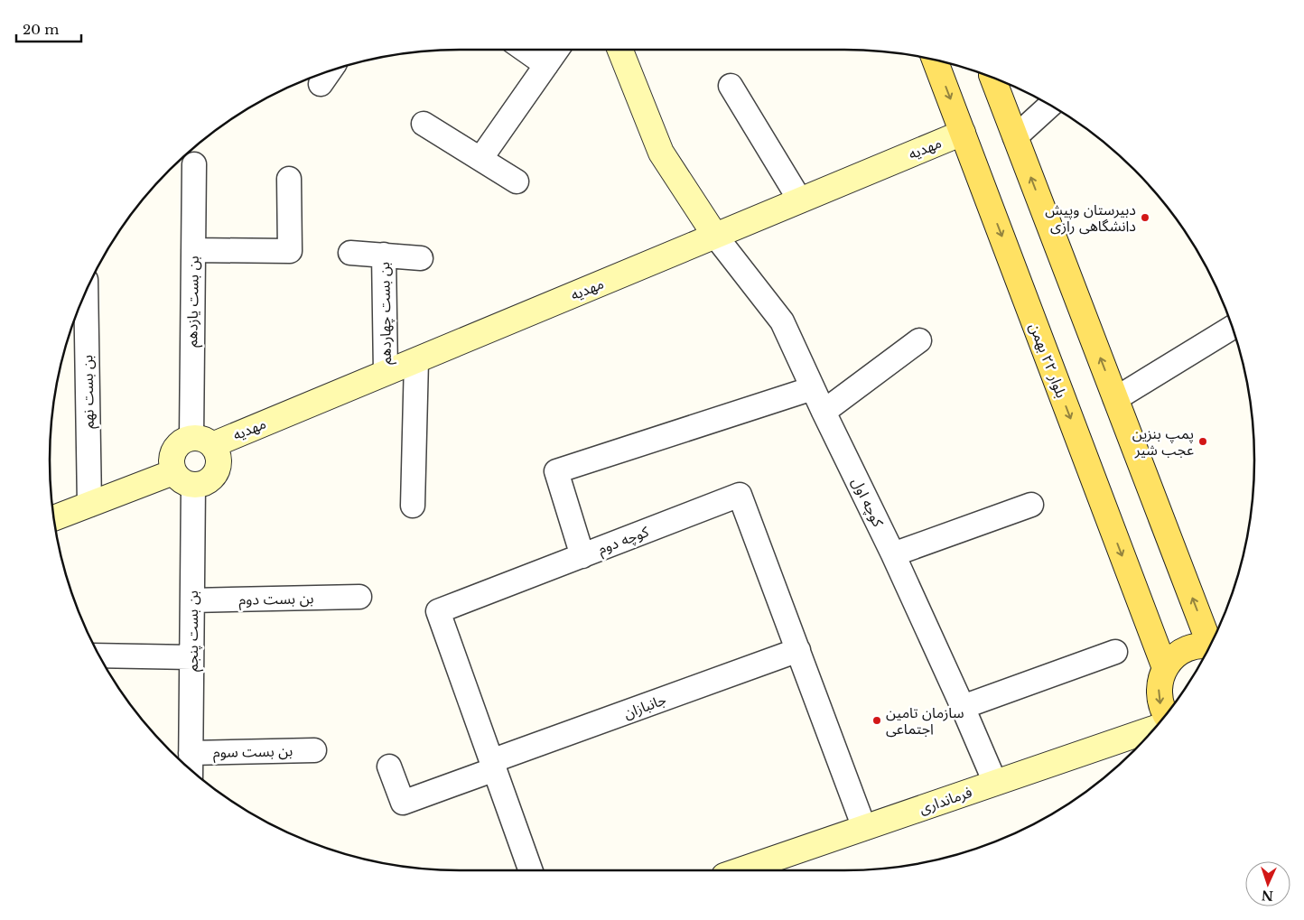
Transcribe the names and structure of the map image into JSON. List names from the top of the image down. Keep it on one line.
{"streets":{"main road":["بلوار ۲۲ بهمن"],"street":["مهدیه","بن بست یازدهم","بن بست چهاردهم","بن بست نهم","کوچه اول","کوچه دوم","بن بست دوم","بن بست پنجم","جانبازان","بن بست سوم","فرمانداری"]},"crossings":[["مهدیه","بن بست یازدهم"],["مهدیه","بن بست چهاردهم"],["مهدیه","بلوار ۲۲ بهمن"],["مهدیه","کوچه اول"],["مهدیه","بن بست پنجم"],["بن بست یازدهم","بن بست پنجم"],["کوچه اول","فرمانداری"],["کوچه دوم","جانبازان"],["کوچه دوم","فرمانداری"],["بن بست دوم","بن بست پنجم"],["بن بست پنجم","بن بست سوم"]],"places":["دبیرستان وپیش دانشگاهی رازی","پمپ بنزین عجب شیر","سازمان تامین اجتماعی"],"scale_bar":"20 m","north":"bottom"}
